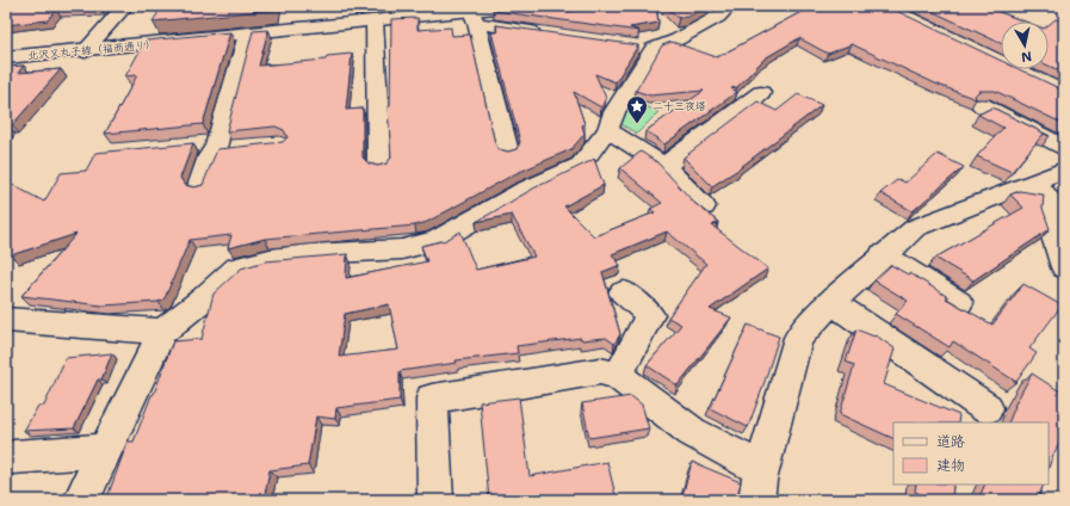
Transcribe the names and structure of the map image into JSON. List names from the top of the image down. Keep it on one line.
{"streets":{"street":["北沢又丸子線（福商通り）"]},"places":{"place":["二十三夜塔"]},"legend":["道路","建物"],"north":"bottom"}
